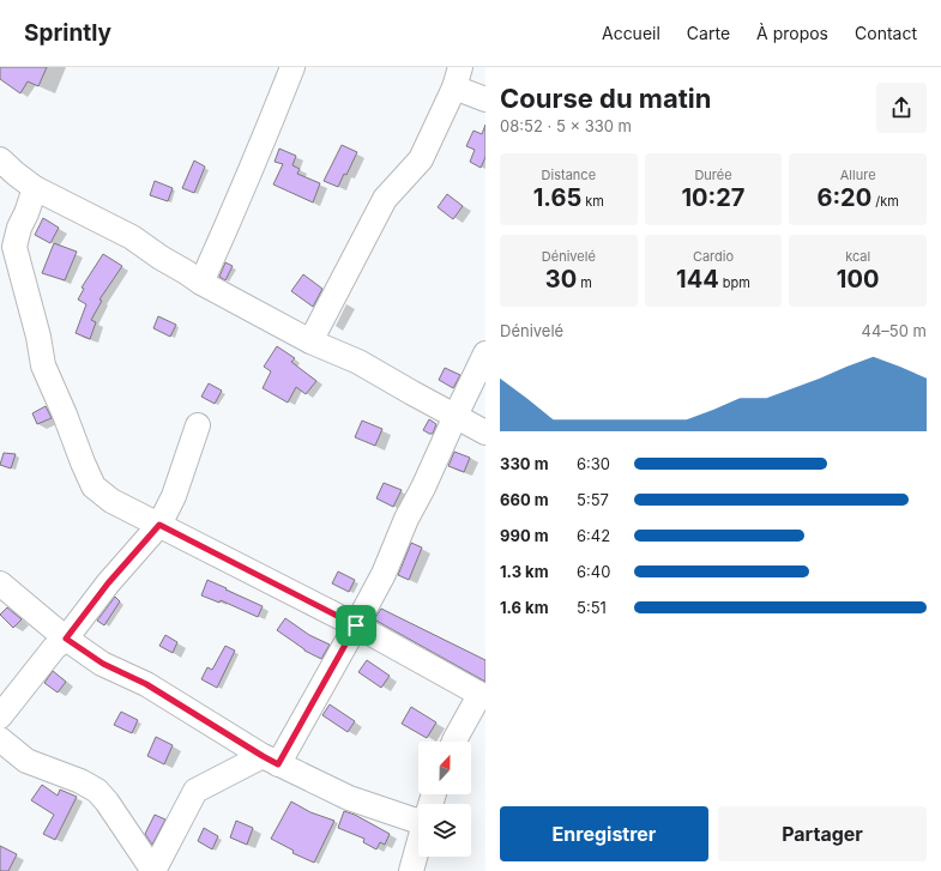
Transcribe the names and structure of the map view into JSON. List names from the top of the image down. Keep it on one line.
{"north":"top","page":{"header":"Sprintly","nav":["Accueil","Carte","À propos","Contact"],"heading":["Course du matin","08:52 · 5 × 330 m"],"stats":[["Distance","1.65 km"],["Durée","10:27"],["Allure","6:20 /km"],["Dénivelé","30 m"],["Cardio","144 bpm"],["kcal","100"]],"chart":["Dénivelé","44–50 m"],"list":[{"name":"330 m","note":"6:30"},{"name":"660 m","note":"5:57"},{"name":"990 m","note":"6:42"},{"name":"1.3 km","note":"6:40"},{"name":"1.6 km","note":"5:51"}],"buttons":["Enregistrer","Partager"]}}
